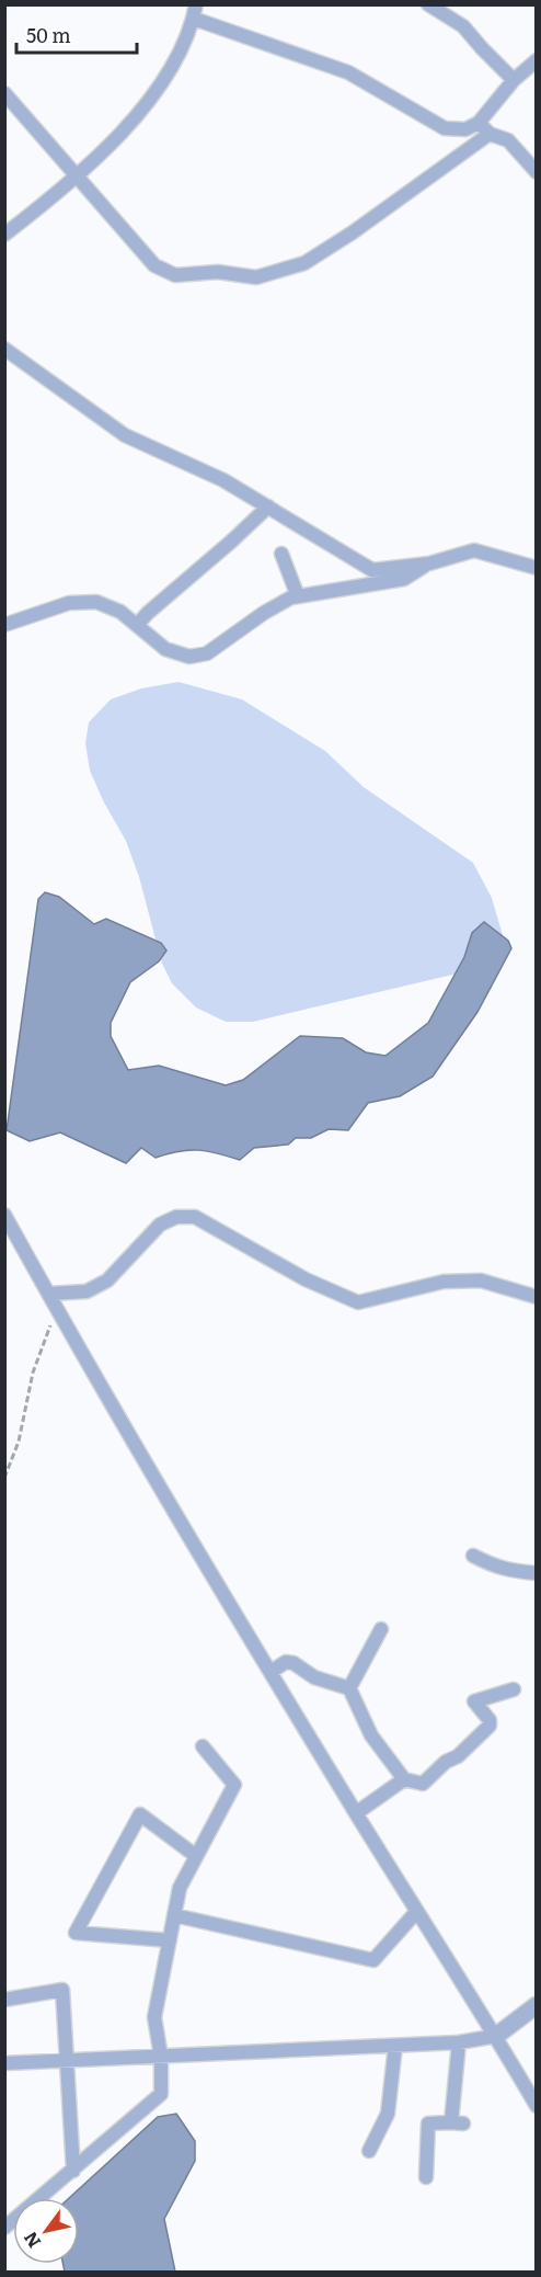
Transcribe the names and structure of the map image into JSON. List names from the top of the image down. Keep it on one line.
{"scale_bar":"50 m","north":"bottom left"}
